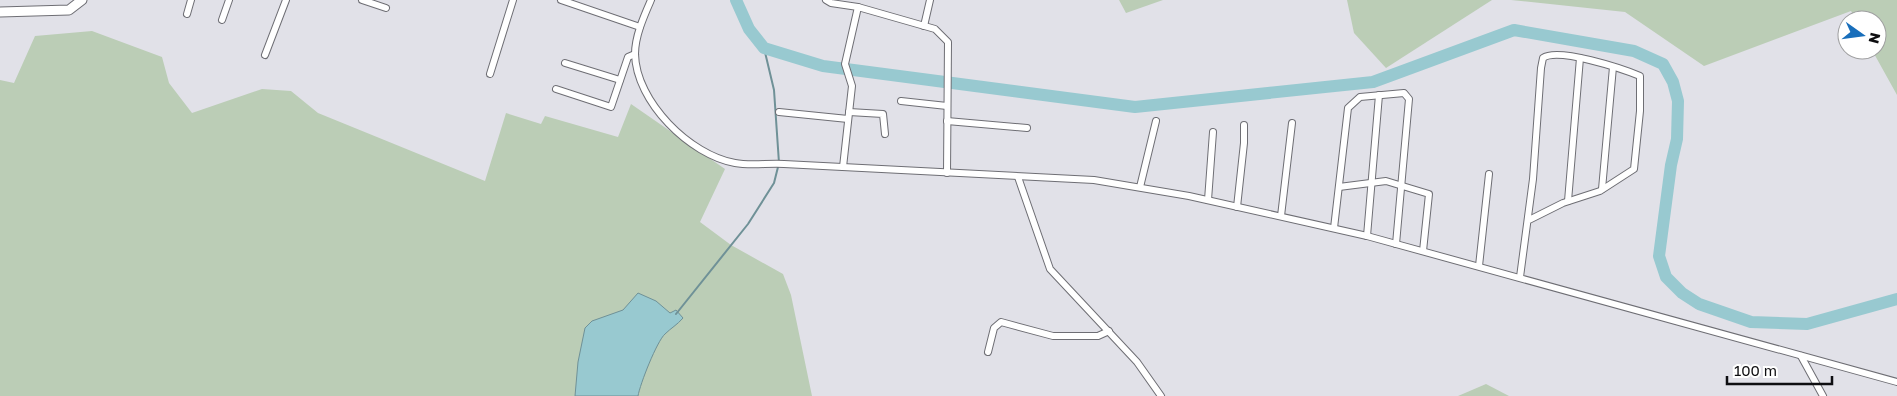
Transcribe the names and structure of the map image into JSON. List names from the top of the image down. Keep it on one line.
{"scale_bar":"100 m","north":"right"}
